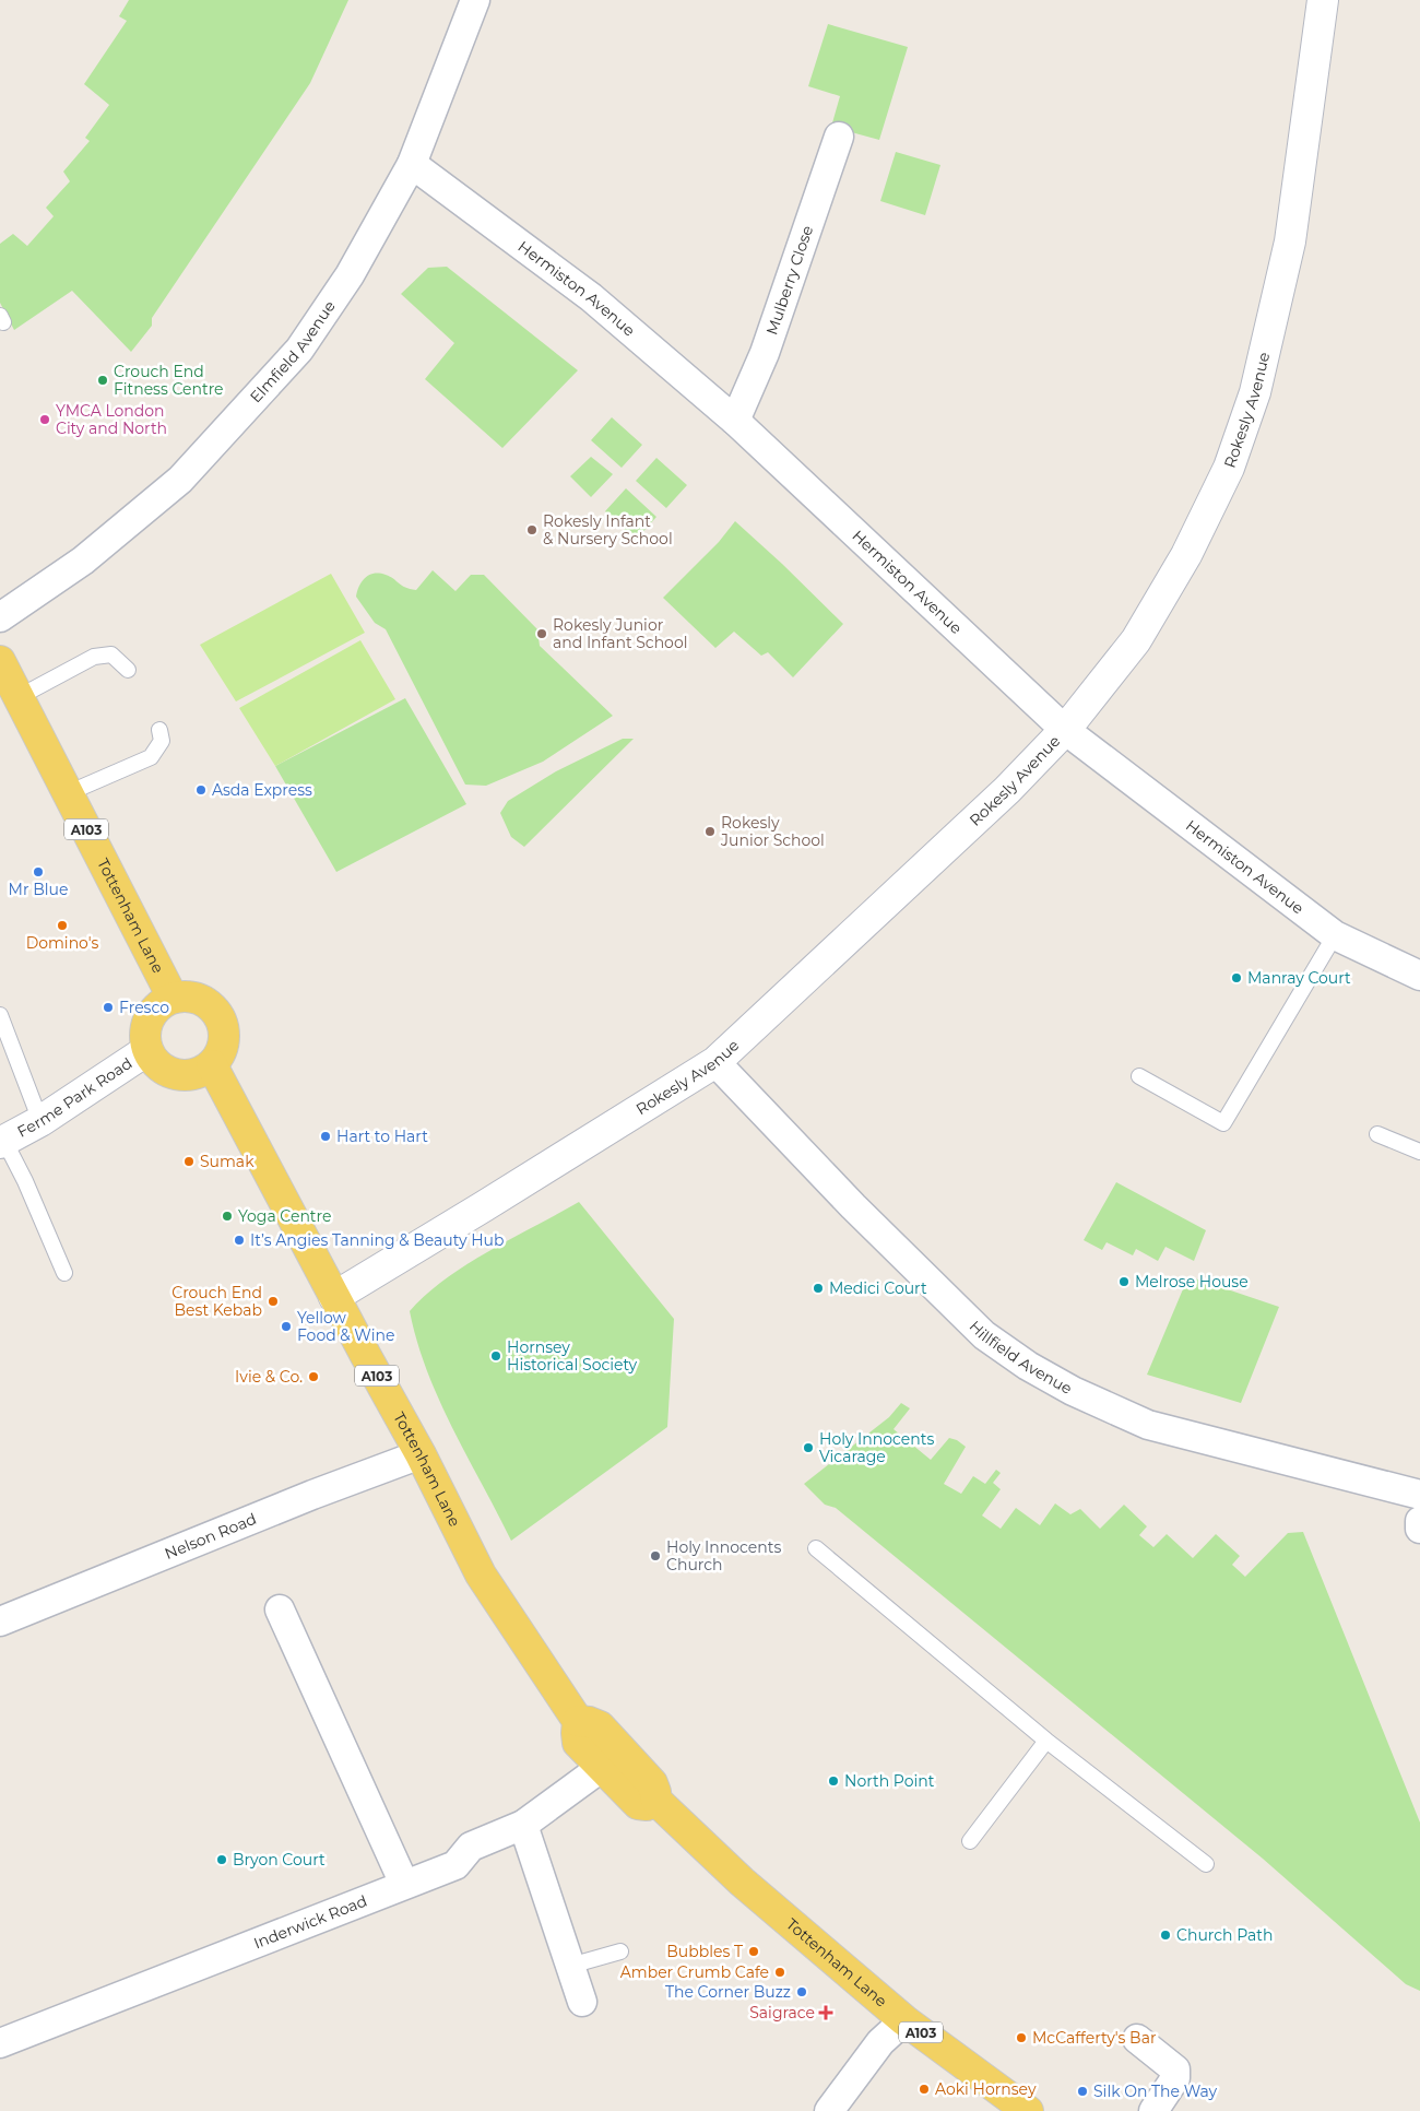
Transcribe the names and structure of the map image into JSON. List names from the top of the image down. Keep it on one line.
{"streets":{"main road":["A103","Tottenham Lane"],"street":["Mulberry Close","Hermiston Avenue","Elmfield Avenue","Rokesly Avenue","Ferme Park Road","Hillfield Avenue","Nelson Road","Inderwick Road"]},"crossings":[["Mulberry Close","Hermiston Avenue"],["Hermiston Avenue","Elmfield Avenue"],["Hermiston Avenue","Rokesly Avenue"],["Rokesly Avenue","Tottenham Lane"],["Rokesly Avenue","Hillfield Avenue"],["Tottenham Lane","Ferme Park Road"],["Tottenham Lane","Nelson Road"],["Tottenham Lane","Inderwick Road"]],"places":{"other":["Crouch End Fitness Centre","YMCA London City and North","Rokesly Infant & Nursery School","Rokesly Junior and Infant School","Asda Express","Rokesly Junior School","Mr Blue","Domino's","Manray Court","Fresco","Hart to Hart","Sumak","Yoga Centre","It’s Angies Tanning & Beauty Hub","Melrose House","Medici Court","Crouch End Best Kebab","Yellow Food & Wine","Hornsey Historical Society","Ivie & Co.","Holy Innocents Vicarage","Holy Innocents Church","North Point","Bryon Court","Church Path","Bubbles T","Amber Crumb Cafe","The Corner Buzz","McCafferty's Bar","Aoki Hornsey","Silk On The Way"],"health":["Saigrace"]}}
